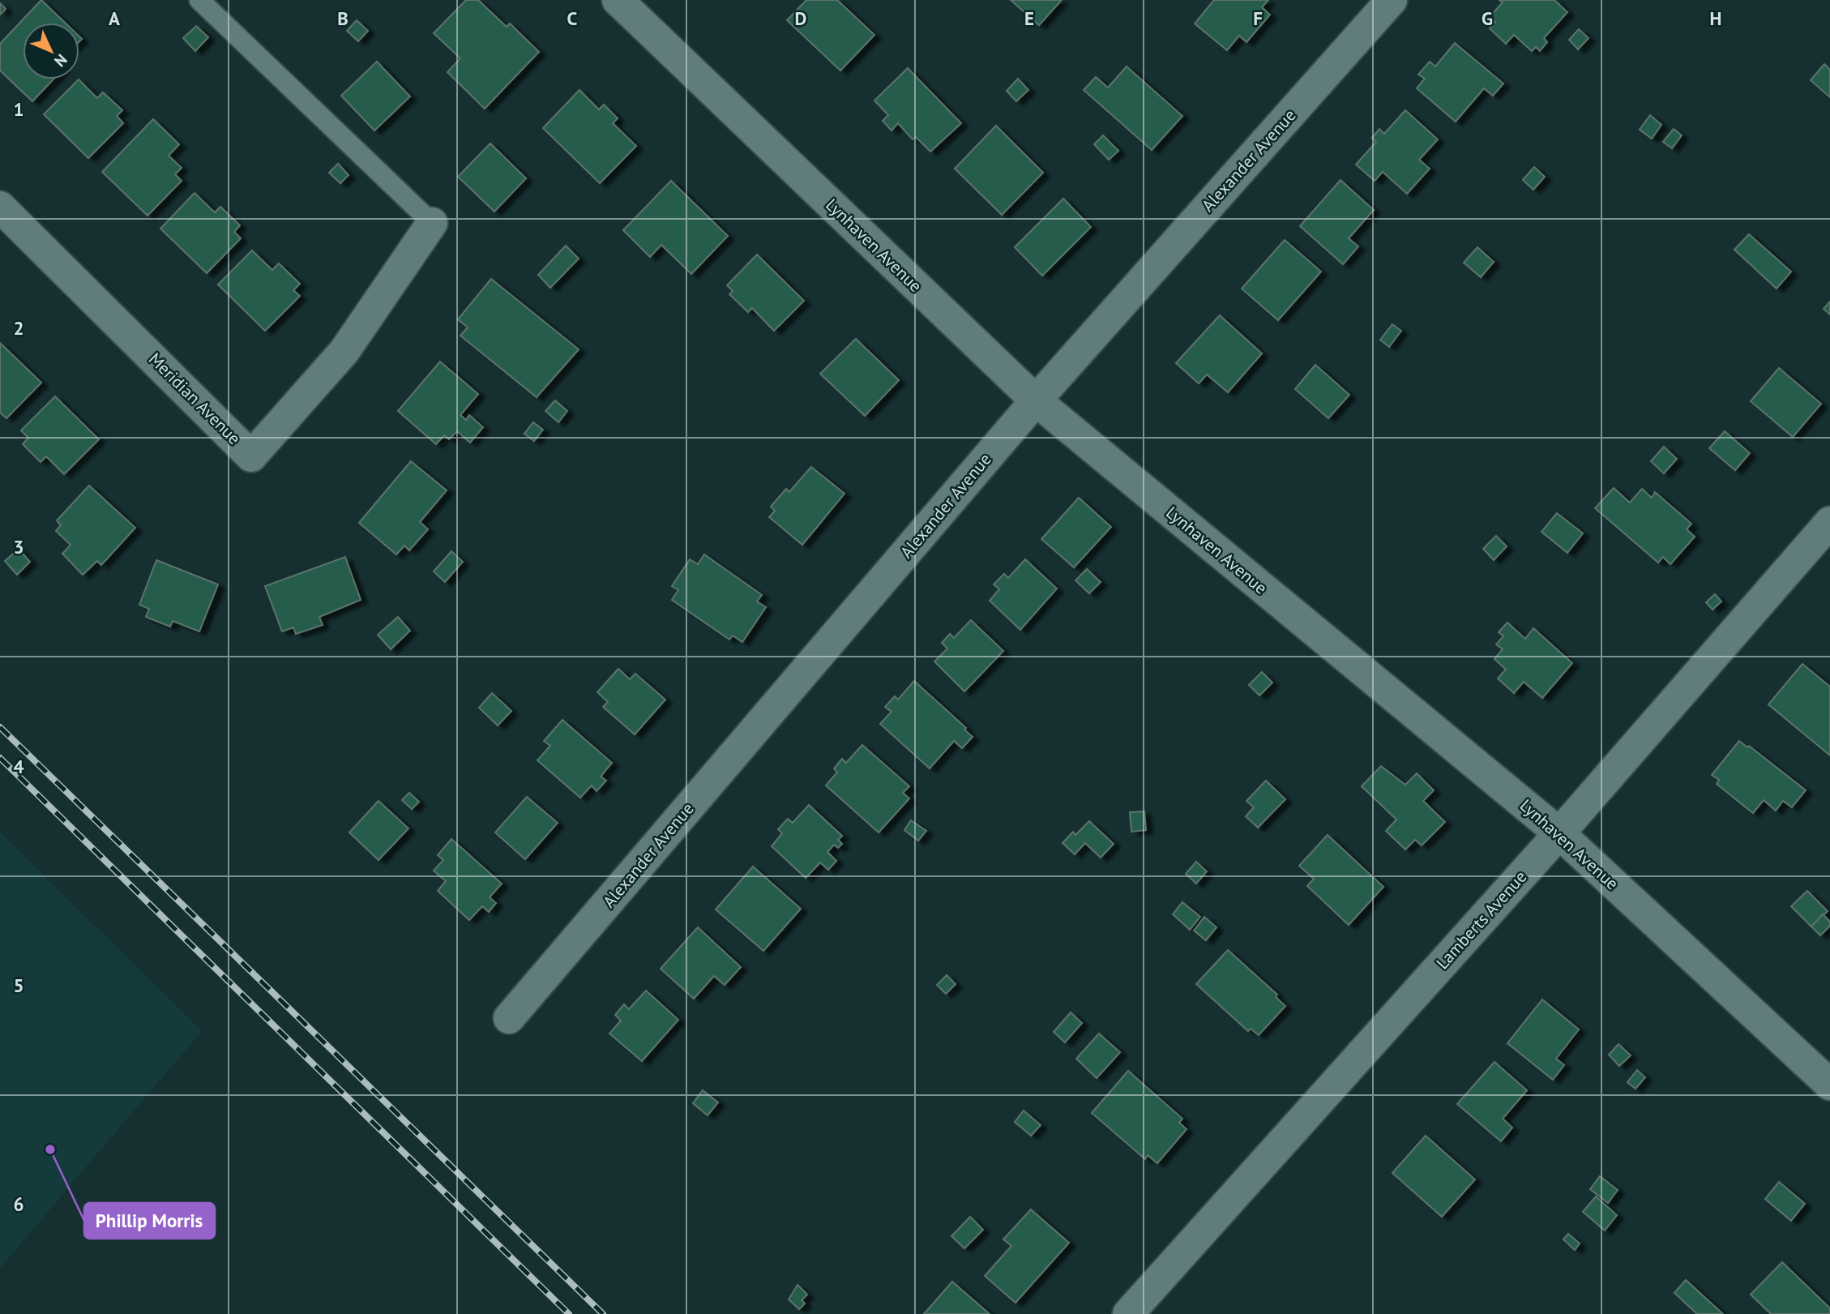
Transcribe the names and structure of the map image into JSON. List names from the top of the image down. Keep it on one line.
{"streets":{"street":["Alexander Avenue","Lynhaven Avenue","Meridian Avenue","Lamberts Avenue"]},"crossings":[["Alexander Avenue","Lynhaven Avenue"],["Lynhaven Avenue","Lamberts Avenue"]],"places":["Phillip Morris"],"north":"bottom right","grid":{"columns":["A","B","C","D","E","F","G","H"],"rows":["1","2","3","4","5","6"]}}
